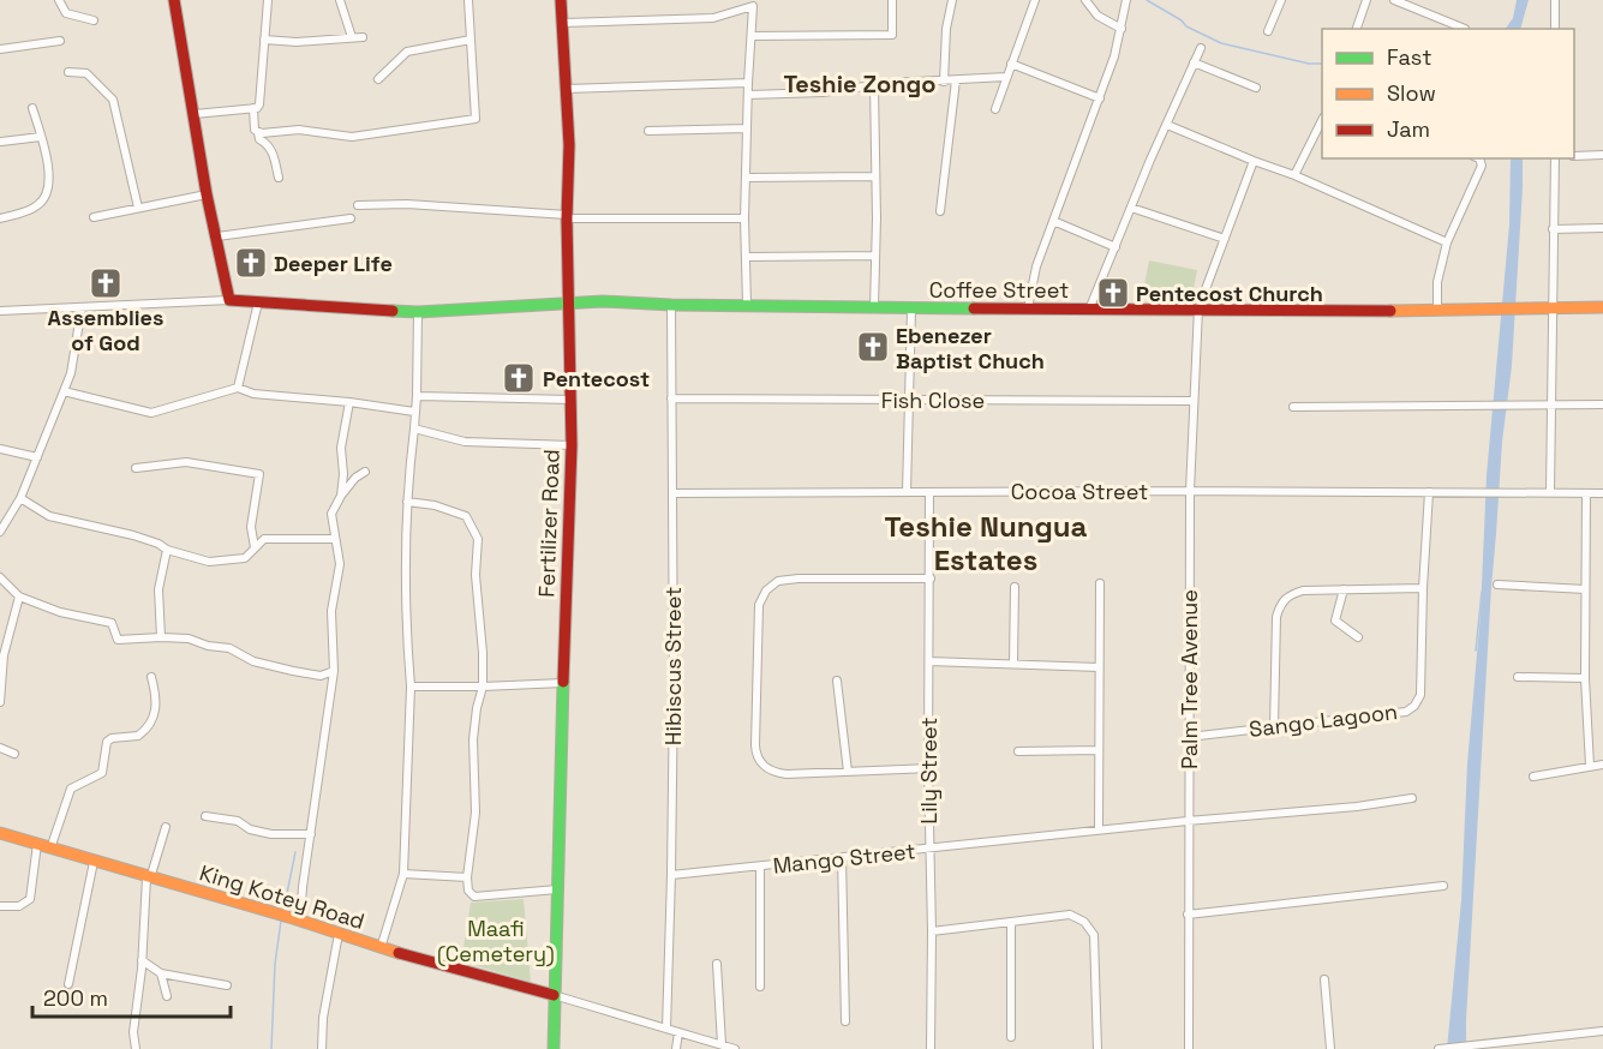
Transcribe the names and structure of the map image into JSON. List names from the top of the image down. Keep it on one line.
{"streets":{"street":["Coffee Street","Fish Close","Cocoa Street","Fertilizer Road","Hibiscus Street","Palm Tree Avenue","Sango Lagoon","Lily Street","Mango Street","King Kotey Road"]},"crossings":[["Coffee Street","Fertilizer Road"],["Coffee Street","Hibiscus Street"],["Coffee Street","Palm Tree Avenue"],["Fish Close","Hibiscus Street"],["Fish Close","Palm Tree Avenue"],["Cocoa Street","Hibiscus Street"],["Cocoa Street","Palm Tree Avenue"],["Cocoa Street","Sango Lagoon"],["Cocoa Street","Lily Street"],["Fertilizer Road","King Kotey Road"],["Hibiscus Street","Mango Street"],["Palm Tree Avenue","Sango Lagoon"],["Palm Tree Avenue","Mango Street"],["Lily Street","Mango Street"]],"districts":["Teshie Zongo","Teshie Nungua Estates"],"parks":["Maafi (Cemetery)"],"places":{"church":["Deeper Life","Assemblies of God","Pentecost Church","Ebenezer Baptist Chuch","Pentecost"]},"legend":["Fast","Slow","Jam"],"scale_bar":"200 m"}
